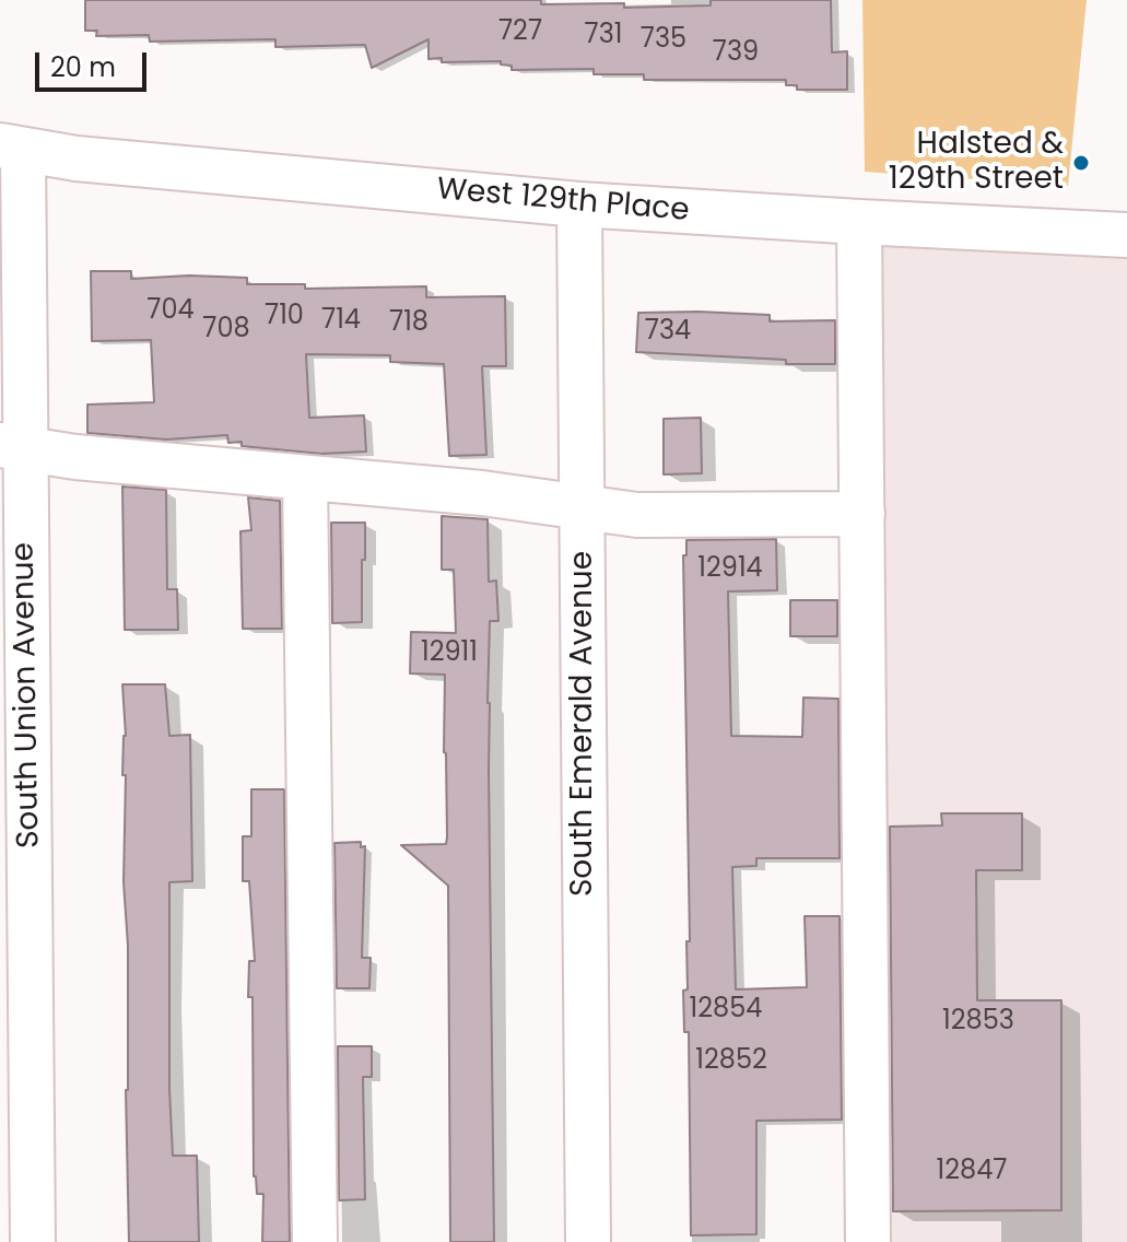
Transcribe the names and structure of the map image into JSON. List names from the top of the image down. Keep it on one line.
{"streets":{"street":["West 129th Place","South Union Avenue","South Emerald Avenue"]},"crossings":[["West 129th Place","South Union Avenue"],["West 129th Place","South Emerald Avenue"]],"places":["Halsted & 129th Street"],"house_numbers":["727","731","735","739","704","710","714","718","708","734","12914","12911","12854","12853","12852","12847"],"scale_bar":"20 m"}
